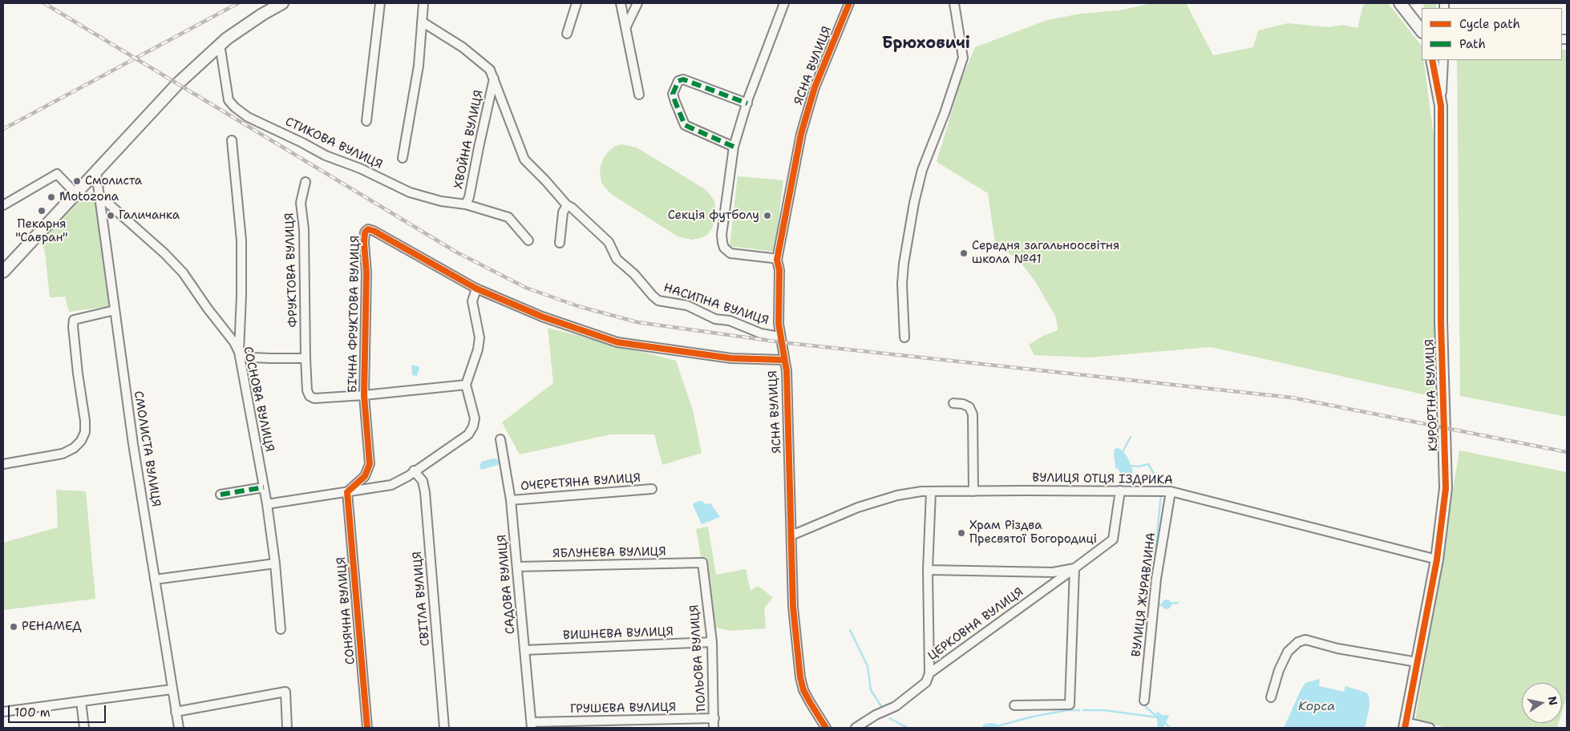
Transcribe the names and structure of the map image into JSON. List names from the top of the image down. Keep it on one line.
{"streets":{"main road":["КУРОРТНА ВУЛИЦЯ"],"street":["ЯСНА ВУЛИЦЯ","ХВОЙНА ВУЛИЦЯ","СТИКОВА ВУЛИЦЯ","ФРУКТОВА ВУЛИЦЯ","НАСИПНА ВУЛИЦЯ","БІЧНА ФРУКТОВА ВУЛИЦЯ","СОСНОВА ВУЛИЦЯ","СМОЛИСТА ВУЛИЦЯ","ВУЛИЦЯ ОТЦЯ ІЗДРИКА","ОЧЕРЕТЯНА ВУЛИЦЯ","ЯБЛУНЕВА ВУЛИЦЯ","САДОВА ВУЛИЦЯ","ВУЛИЦЯ ЖУРАВЛИНА","СВІТЛА ВУЛИЦЯ","СОНЯЧНА ВУЛИЦЯ","ЦЕРКОВНА ВУЛИЦЯ","ВИШНЕВА ВУЛИЦЯ","ПОЛЬОВА ВУЛИЦЯ","ГРУШЕВА ВУЛИЦЯ"]},"crossings":[["ЯСНА ВУЛИЦЯ","НАСИПНА ВУЛИЦЯ"],["ЯСНА ВУЛИЦЯ","ВУЛИЦЯ ОТЦЯ ІЗДРИКА"],["ХВОЙНА ВУЛИЦЯ","СТИКОВА ВУЛИЦЯ"],["ХВОЙНА ВУЛИЦЯ","НАСИПНА ВУЛИЦЯ"],["ФРУКТОВА ВУЛИЦЯ","БІЧНА ФРУКТОВА ВУЛИЦЯ"],["БІЧНА ФРУКТОВА ВУЛИЦЯ","СОНЯЧНА ВУЛИЦЯ"],["КУРОРТНА ВУЛИЦЯ","ВУЛИЦЯ ОТЦЯ ІЗДРИКА"],["СОСНОВА ВУЛИЦЯ","СМОЛИСТА ВУЛИЦЯ"],["ВУЛИЦЯ ОТЦЯ ІЗДРИКА","ВУЛИЦЯ ЖУРАВЛИНА"],["ВУЛИЦЯ ОТЦЯ ІЗДРИКА","ЦЕРКОВНА ВУЛИЦЯ"],["ОЧЕРЕТЯНА ВУЛИЦЯ","САДОВА ВУЛИЦЯ"],["ЯБЛУНЕВА ВУЛИЦЯ","САДОВА ВУЛИЦЯ"],["ЯБЛУНЕВА ВУЛИЦЯ","ПОЛЬОВА ВУЛИЦЯ"],["САДОВА ВУЛИЦЯ","ВИШНЕВА ВУЛИЦЯ"],["САДОВА ВУЛИЦЯ","ГРУШЕВА ВУЛИЦЯ"],["ВИШНЕВА ВУЛИЦЯ","ПОЛЬОВА ВУЛИЦЯ"],["ПОЛЬОВА ВУЛИЦЯ","ГРУШЕВА ВУЛИЦЯ"]],"districts":["Брюховичі"],"water":["Корса"],"places":["Смолиста","Motozona","Пекарня \"Савран\"","Галичанка","Секція футболу","Середня загальноосвітня школа №41","Храм Різдва Пресвятої Богородиці","РЕНАМЕД"],"legend":["Cycle path","Path"],"scale_bar":"100 m","north":"right"}
